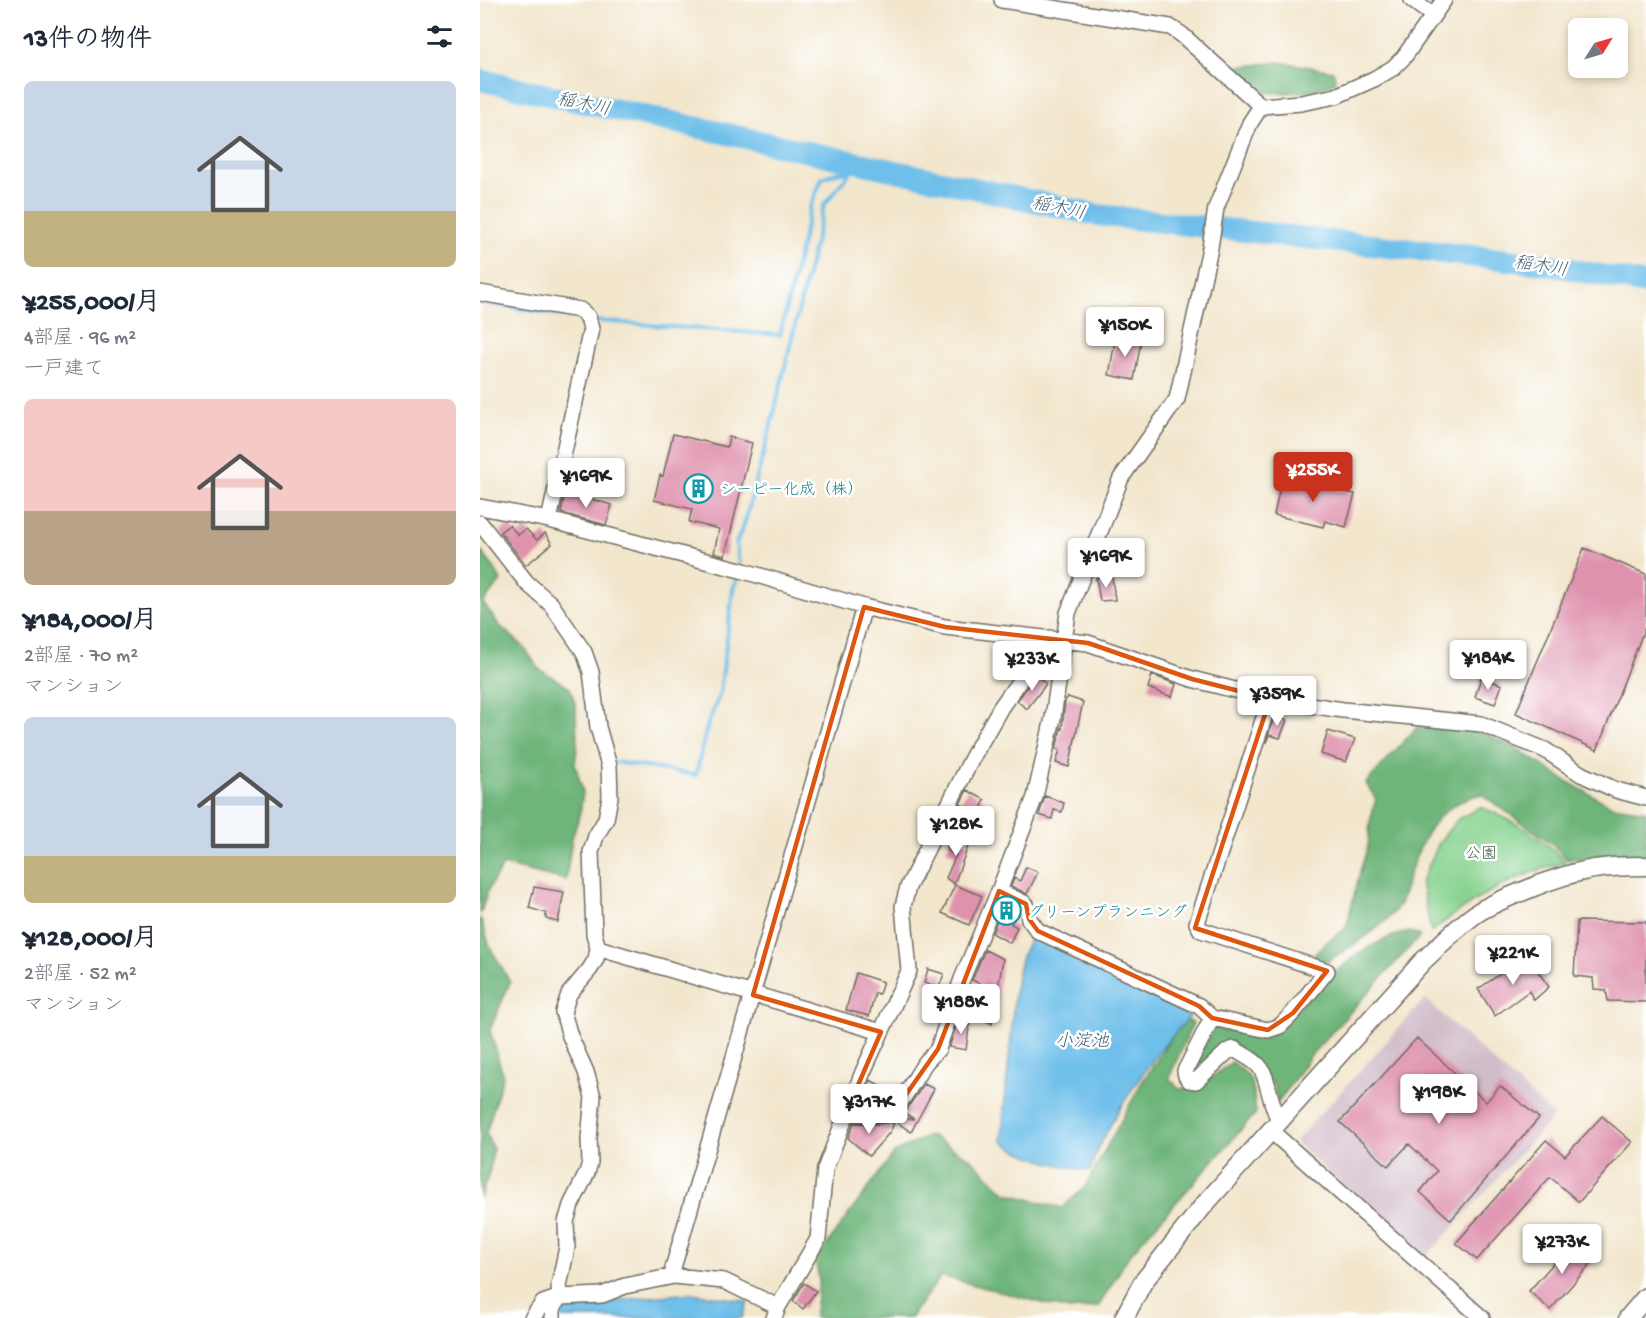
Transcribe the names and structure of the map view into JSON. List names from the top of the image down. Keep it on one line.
{"water":["稲木川","小淀池"],"parks":["公園"],"places":{"building":["シーピー化成（株）","グリーンプランニング"]},"north":"top right","page":{"heading":"13件の物件","list":[{"name":"¥255,000/月","note":"4部屋 · 96 m² · 一戸建て"},{"name":"¥184,000/月","note":"2部屋 · 70 m² · マンション"},{"name":"¥128,000/月","note":"2部屋 · 52 m² · マンション"}],"price":["¥150K","¥255K","¥169K","¥169K","¥184K","¥233K","¥359K","¥128K","¥221K","¥188K","¥198K","¥317K","¥273K"]}}
